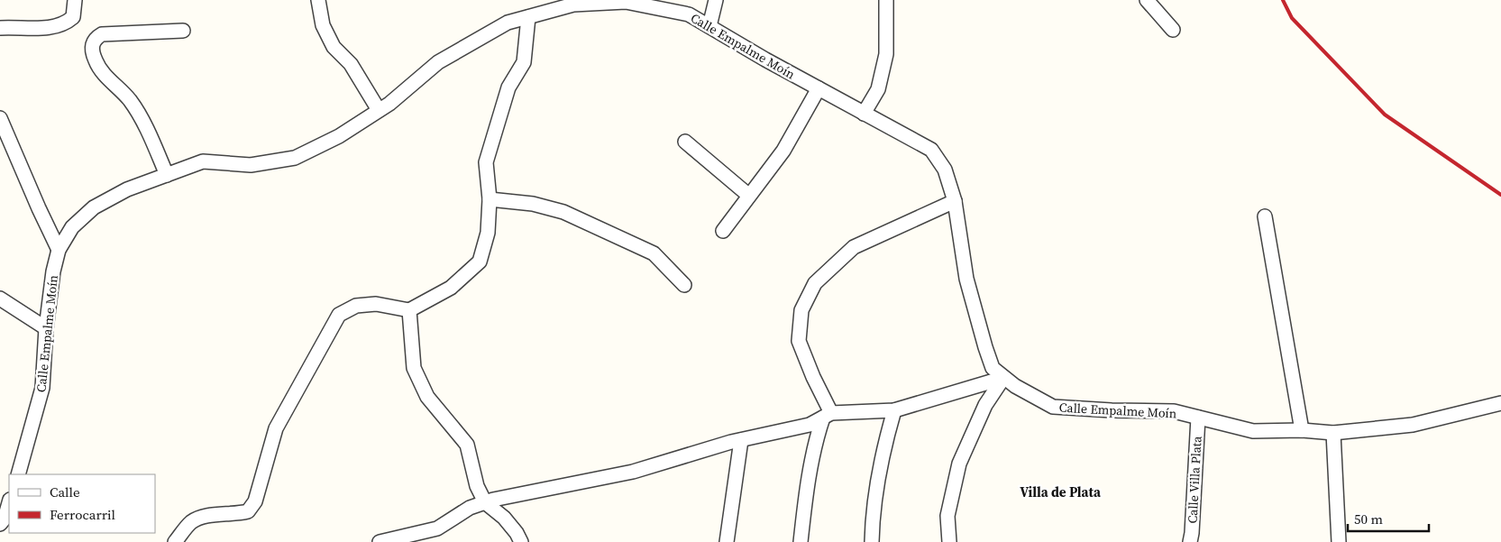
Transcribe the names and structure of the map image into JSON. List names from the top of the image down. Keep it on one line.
{"streets":{"street":["Calle Empalme Moín","Calle Villa Plata"]},"crossings":[["Calle Empalme Moín","Calle Villa Plata"]],"districts":["Villa de Plata"],"legend":["Calle","Ferrocarril"],"scale_bar":"50 m"}
